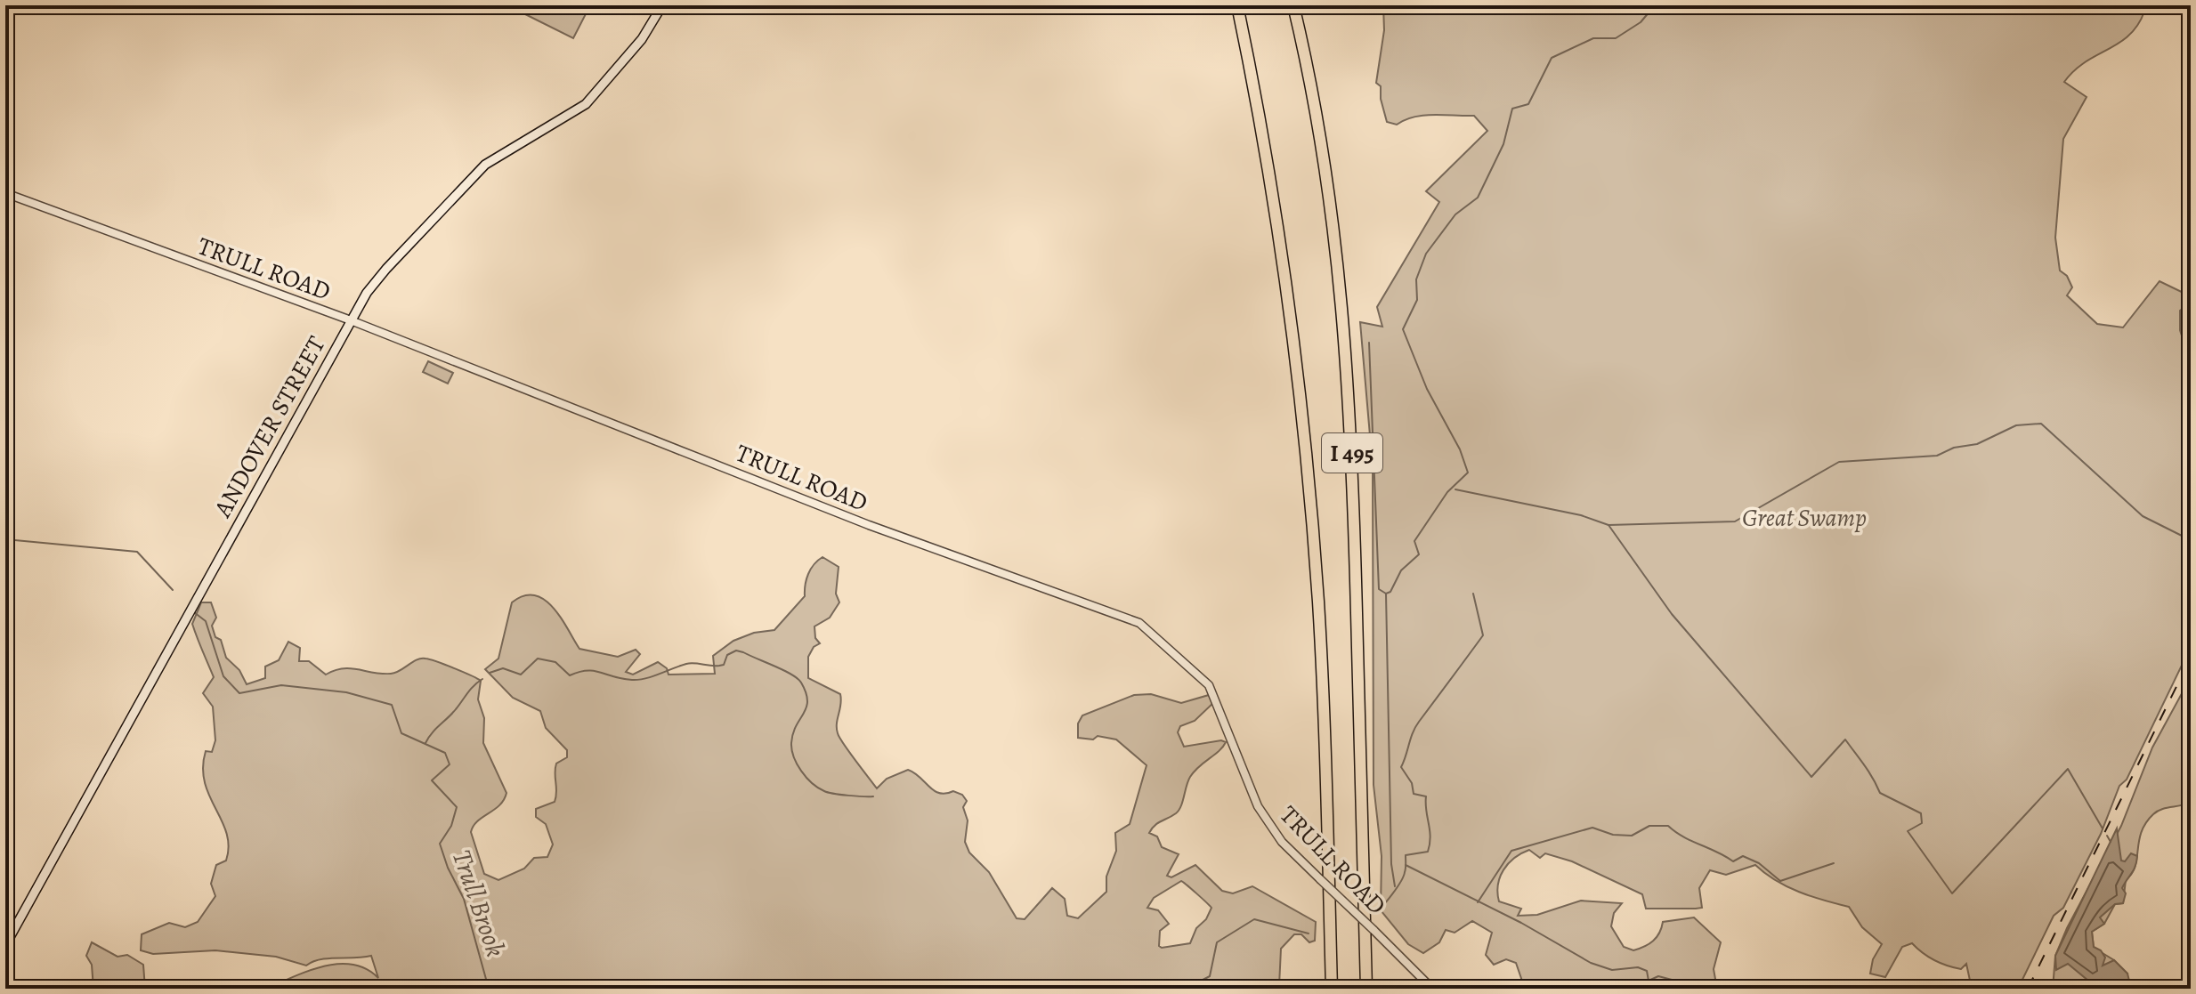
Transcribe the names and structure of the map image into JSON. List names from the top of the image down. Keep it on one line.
{"streets":{"highway":["I 495"],"main road":["ANDOVER STREET"],"street":["TRULL ROAD"]},"crossings":[["TRULL ROAD","ANDOVER STREET"]],"water":["Trull Brook"],"parks":["Great Swamp"]}
